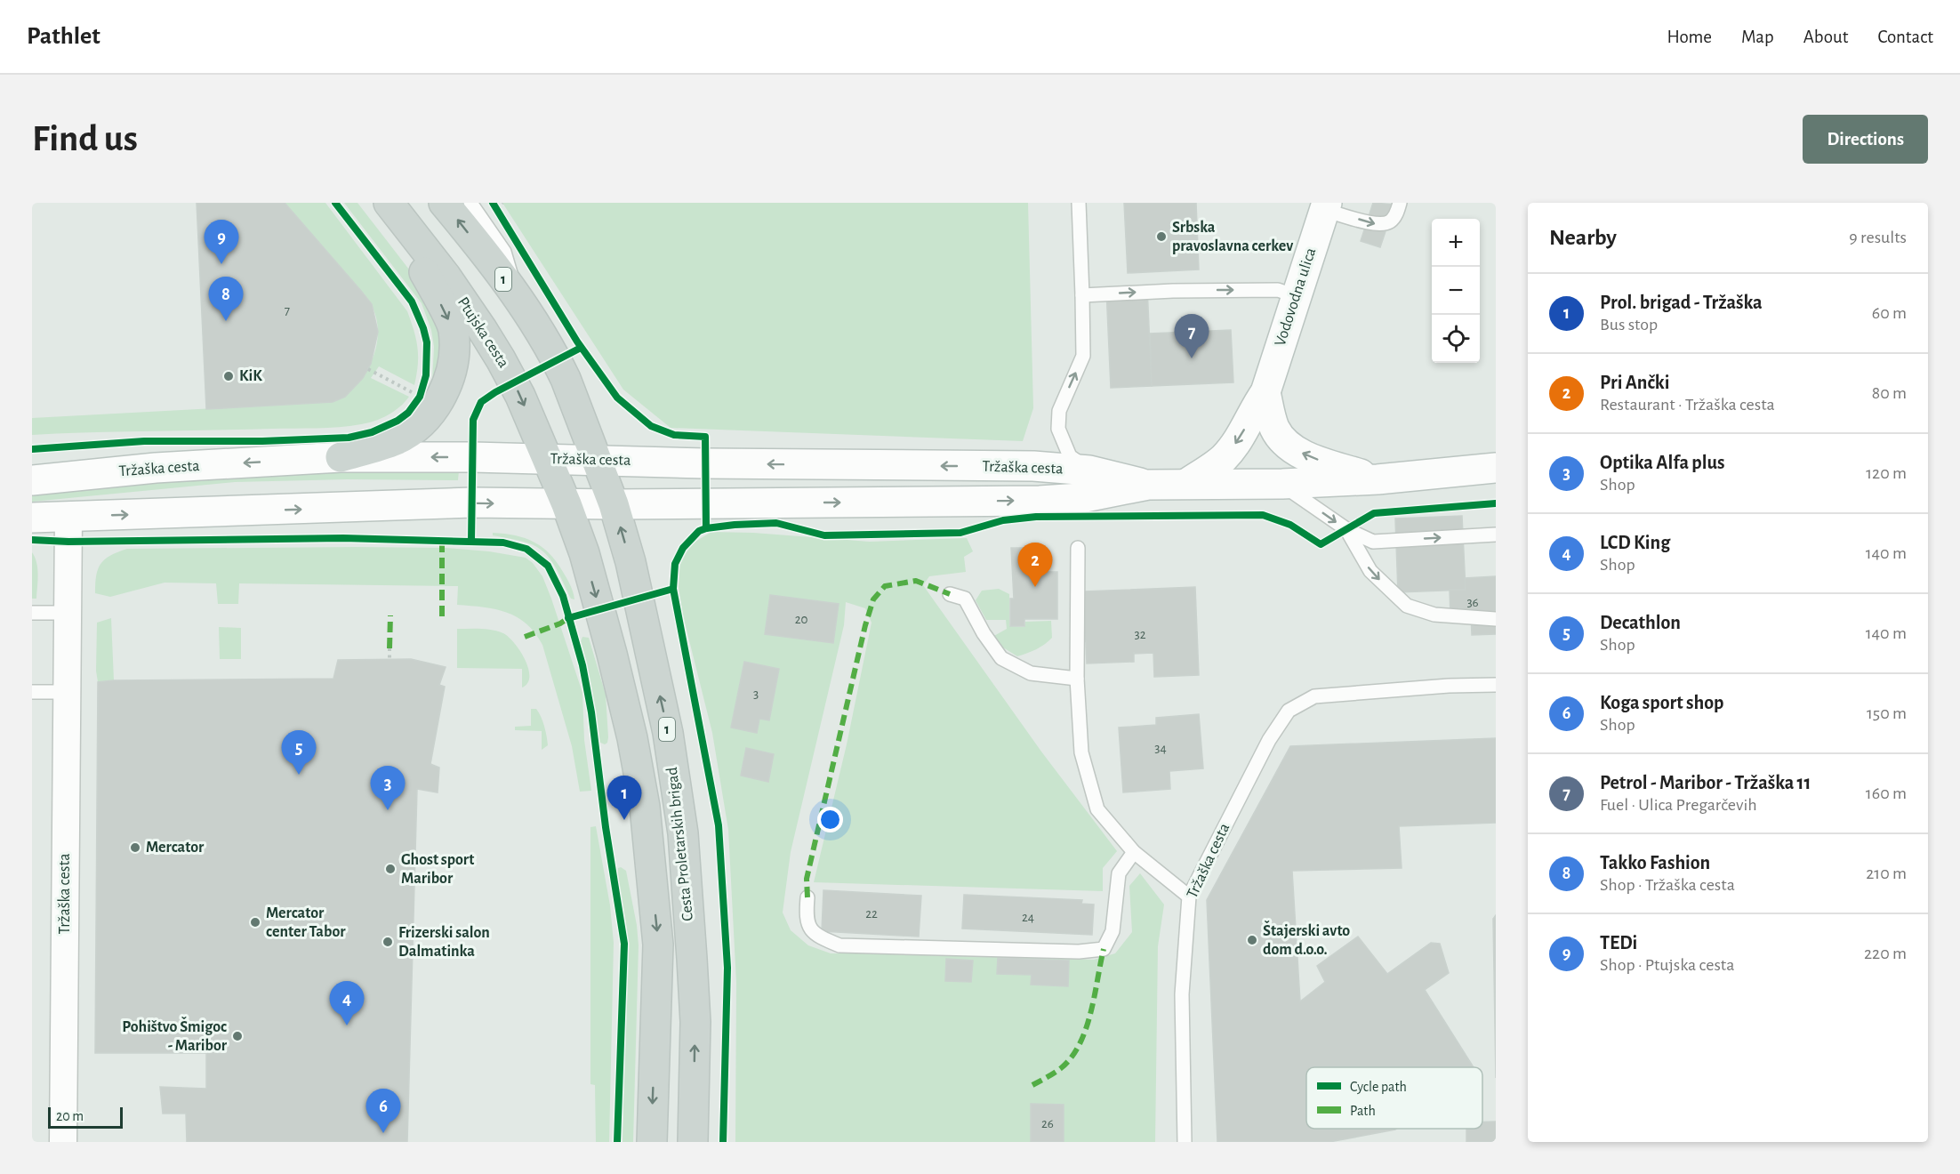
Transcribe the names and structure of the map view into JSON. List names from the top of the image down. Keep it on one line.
{"streets":{"main road":["1","Vodovodna ulica","Ptujska cesta","Tržaška cesta","Cesta Proletarskih brigad"]},"crossings":[["1","Tržaška cesta"],["1","Cesta Proletarskih brigad"],["Vodovodna ulica","Tržaška cesta"],["Ptujska cesta","Tržaška cesta"],["Ptujska cesta","Cesta Proletarskih brigad"],["Tržaška cesta","Cesta Proletarskih brigad"]],"one_way":["Vodovodna ulica"],"places":["Srbska pravoslavna cerkev","KiK","Mercator","Ghost sport Maribor","Mercator center Tabor","Štajerski avto dom d.o.o.","Frizerski salon Dalmatinka","Pohištvo Šmigoc - Maribor"],"house_numbers":["7","36","20","32","3","34","22","24","26"],"legend":["Cycle path","Path"],"scale_bar":"20 m","page":{"header":"Pathlet","nav":["Home","Map","About","Contact"],"buttons":"Directions","title":"Find us","heading":["Nearby","9 results"],"map_buttons":["+","−"],"pins":["9","8","7","2","5","3","1","4","6"],"list":[{"mark":"1","name":"Prol. brigad - Tržaška","note":"Bus stop","value":"60 m"},{"mark":"2","name":"Pri Ančki","note":"Restaurant · Tržaška cesta","value":"80 m"},{"mark":"3","name":"Optika Alfa plus","note":"Shop","value":"120 m"},{"mark":"4","name":"LCD King","note":"Shop","value":"140 m"},{"mark":"5","name":"Decathlon","note":"Shop","value":"140 m"},{"mark":"6","name":"Koga sport shop","note":"Shop","value":"150 m"},{"mark":"7","name":"Petrol - Maribor - Tržaška 11","note":"Fuel · Ulica Pregarčevih","value":"160 m"},{"mark":"8","name":"Takko Fashion","note":"Shop · Tržaška cesta","value":"210 m"},{"mark":"9","name":"TEDi","note":"Shop · Ptujska cesta","value":"220 m"}],"scale":"20 m"}}
